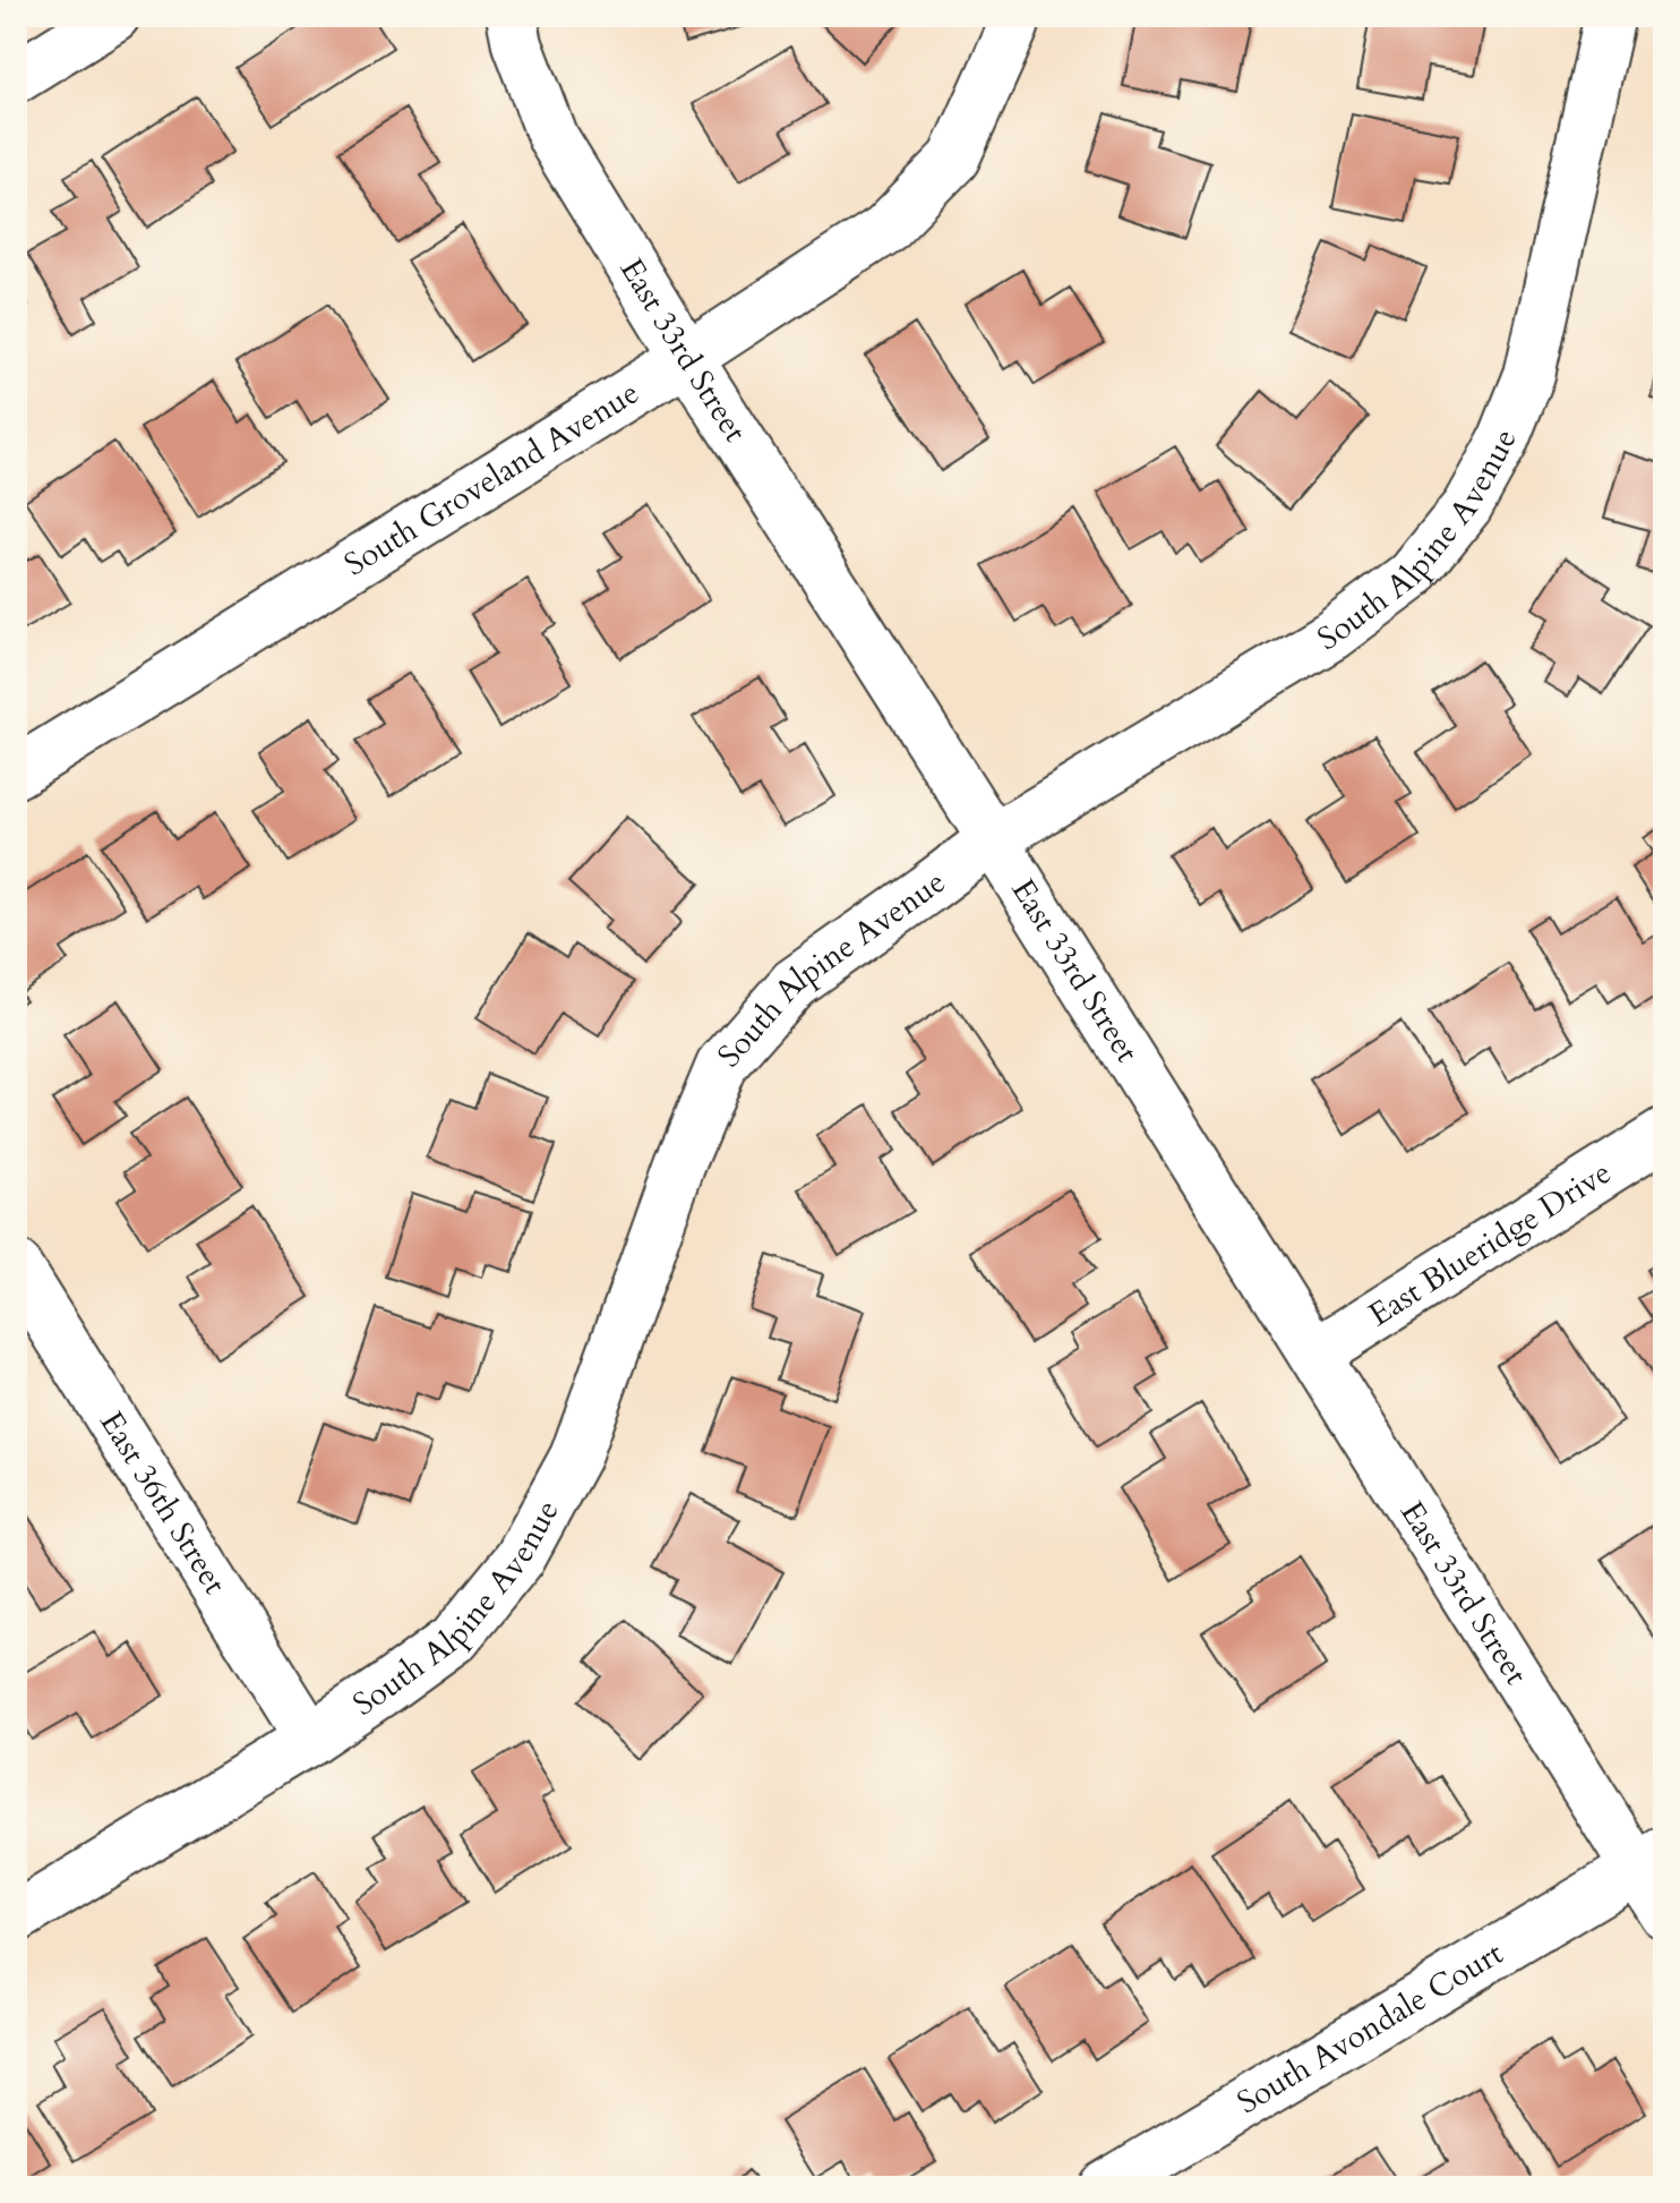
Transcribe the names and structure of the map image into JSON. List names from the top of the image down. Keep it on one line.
{"streets":{"street":["East 33rd Street","South Groveland Avenue","South Alpine Avenue","East Blueridge Drive","East 36th Street","South Avondale Court"]},"crossings":[["East 33rd Street","South Groveland Avenue"],["East 33rd Street","South Alpine Avenue"],["East 33rd Street","East Blueridge Drive"],["East 33rd Street","South Avondale Court"],["South Alpine Avenue","East 36th Street"]]}
